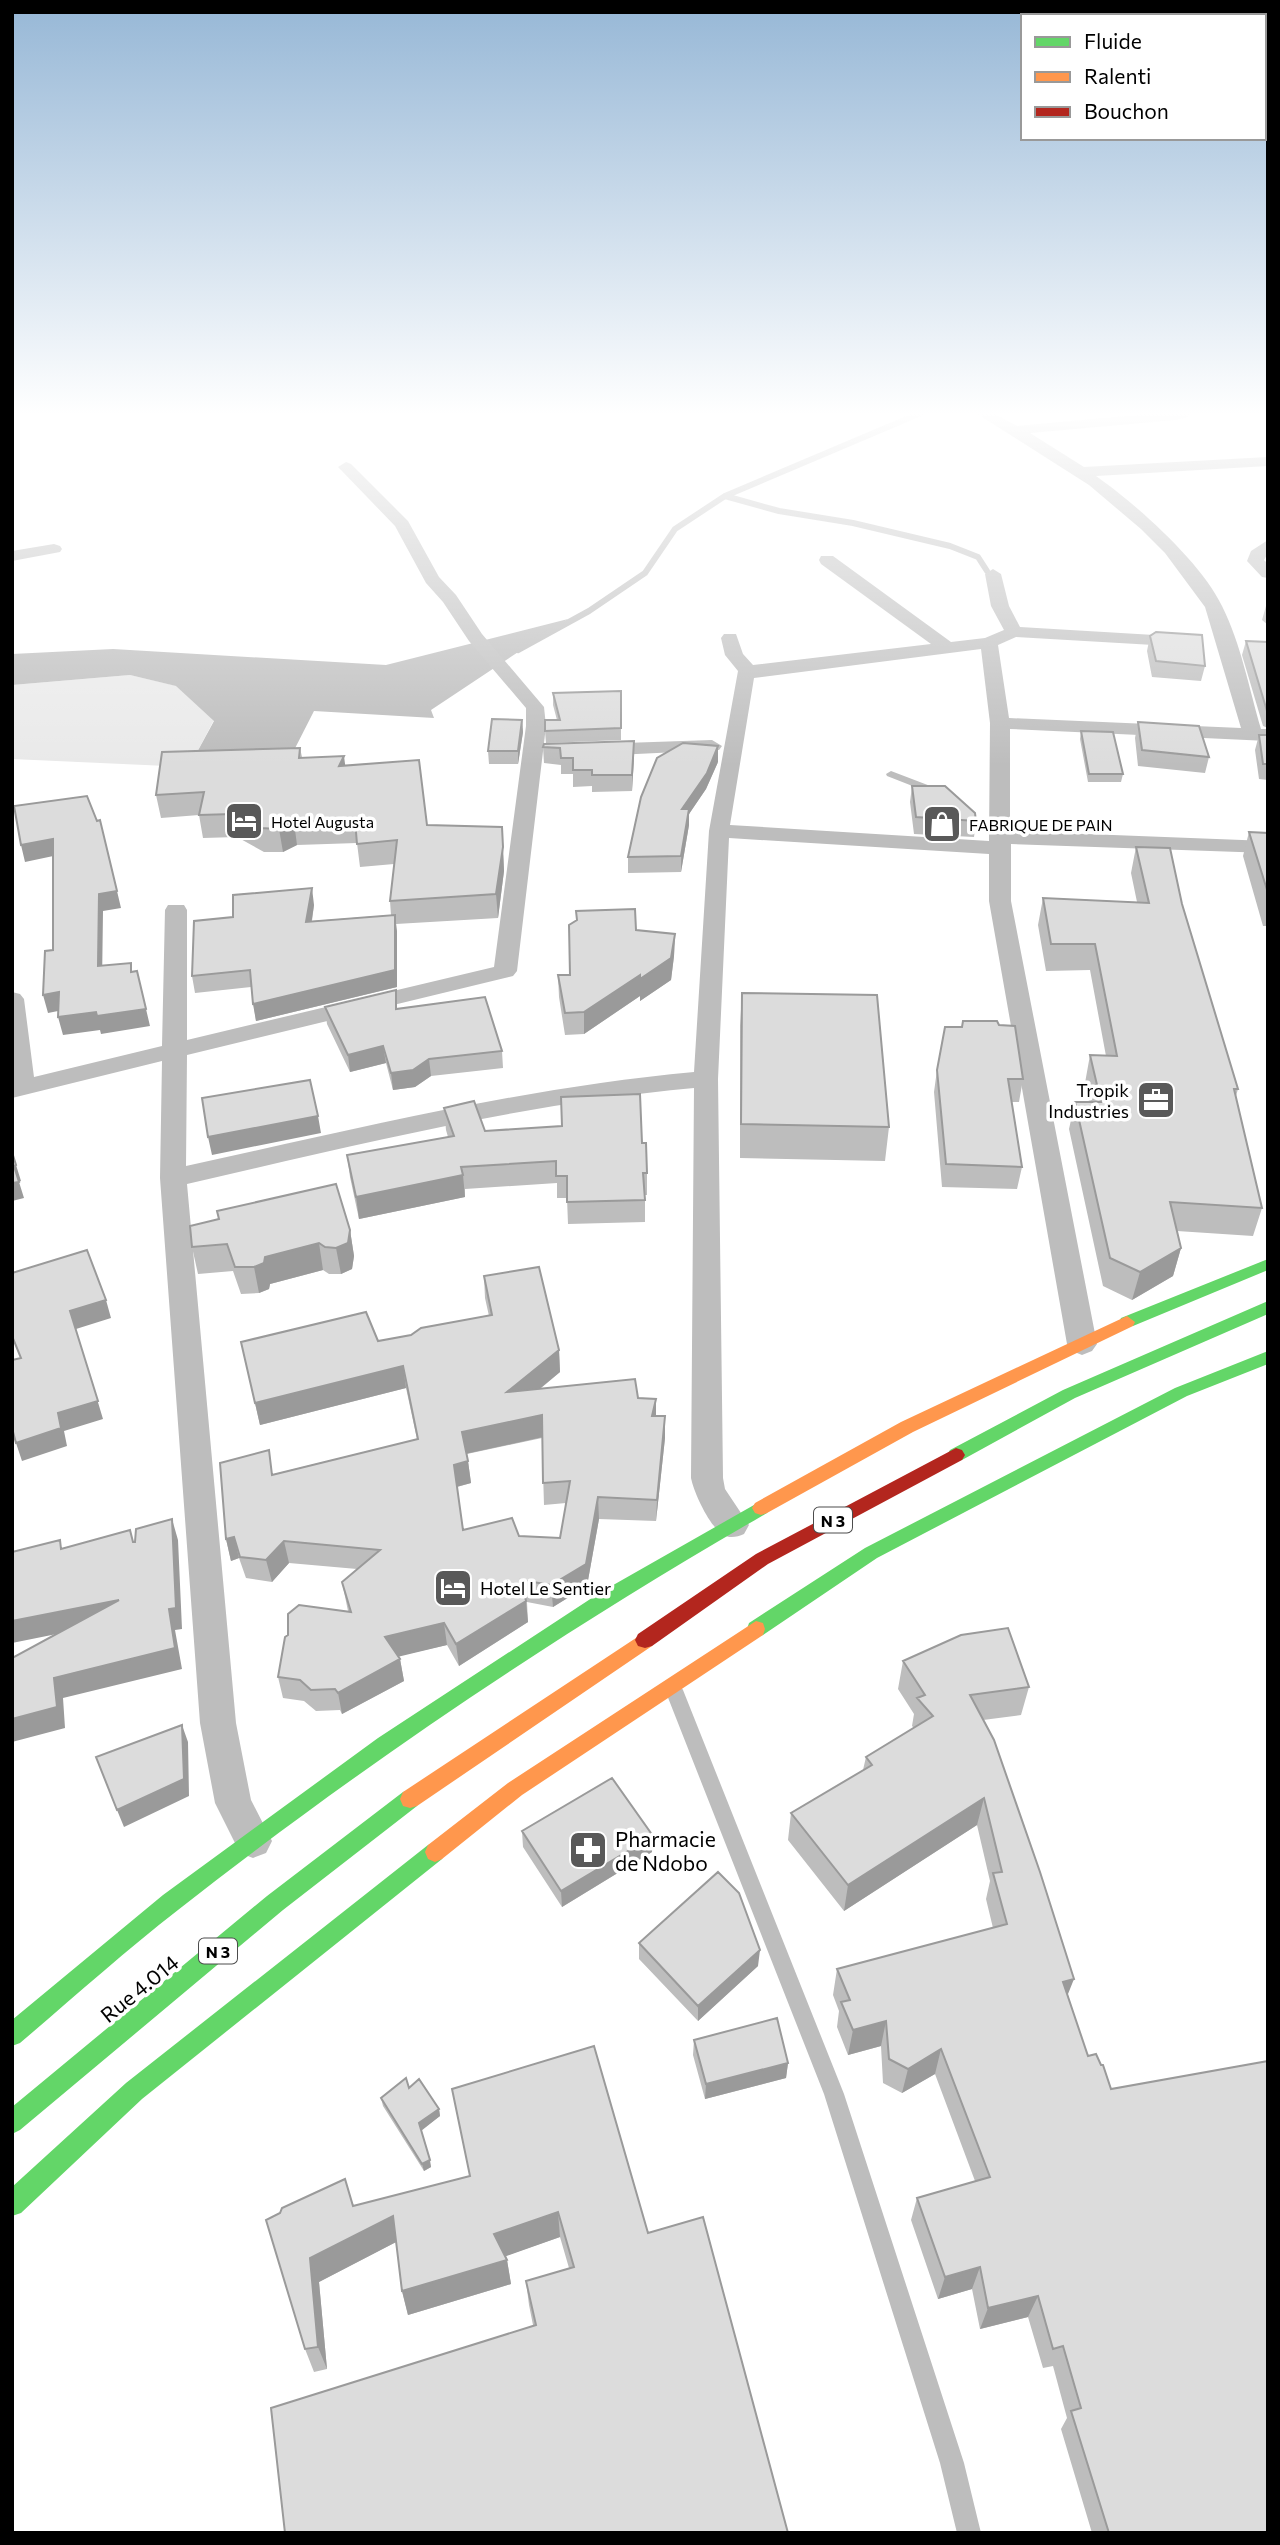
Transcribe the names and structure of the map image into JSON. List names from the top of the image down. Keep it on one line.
{"streets":{"main road":["N 3","Rue 4.014"]},"places":{"hotel":["Hotel Augusta","Hotel Le Sentier"],"shop":["FABRIQUE DE PAIN"],"office":["Tropik Industries"],"pharmacy":["Pharmacie de Ndobo"]},"legend":["Fluide","Ralenti","Bouchon"]}
